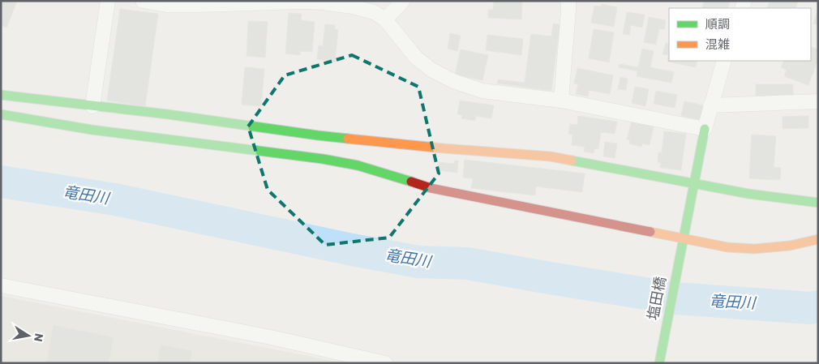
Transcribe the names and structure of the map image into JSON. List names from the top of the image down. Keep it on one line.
{"streets":{"street":["塩田橋"]},"water":["竜田川"],"legend":["順調","混雑"],"north":"right"}
